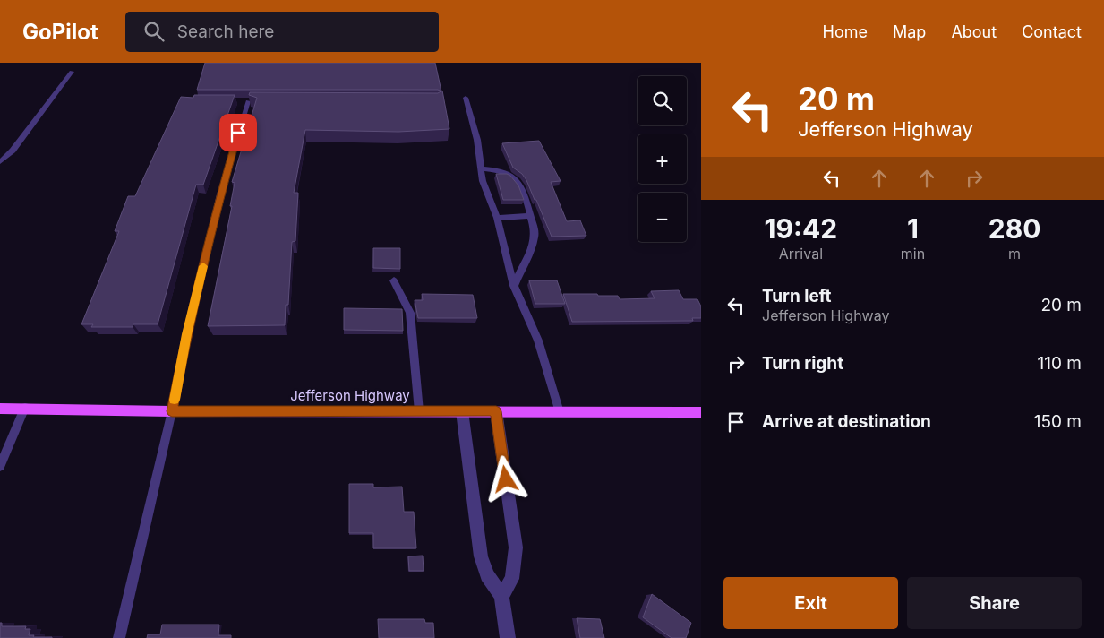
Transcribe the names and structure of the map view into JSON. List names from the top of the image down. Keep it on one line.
{"streets":{"main road":["Jefferson Highway"]},"page":{"header":"GoPilot","search":"Search here","nav":["Home","Map","About","Contact"],"turn":["20 m","Jefferson Highway"],"map_buttons":["+","−"],"eta":["19:42","Arrival","1","min","280","m"],"list":[{"name":"Turn left","note":"Jefferson Highway","value":"20 m"},{"name":"Turn right","value":"110 m"},{"name":"Arrive at destination","value":"150 m"}],"buttons":["Exit","Share"]}}
